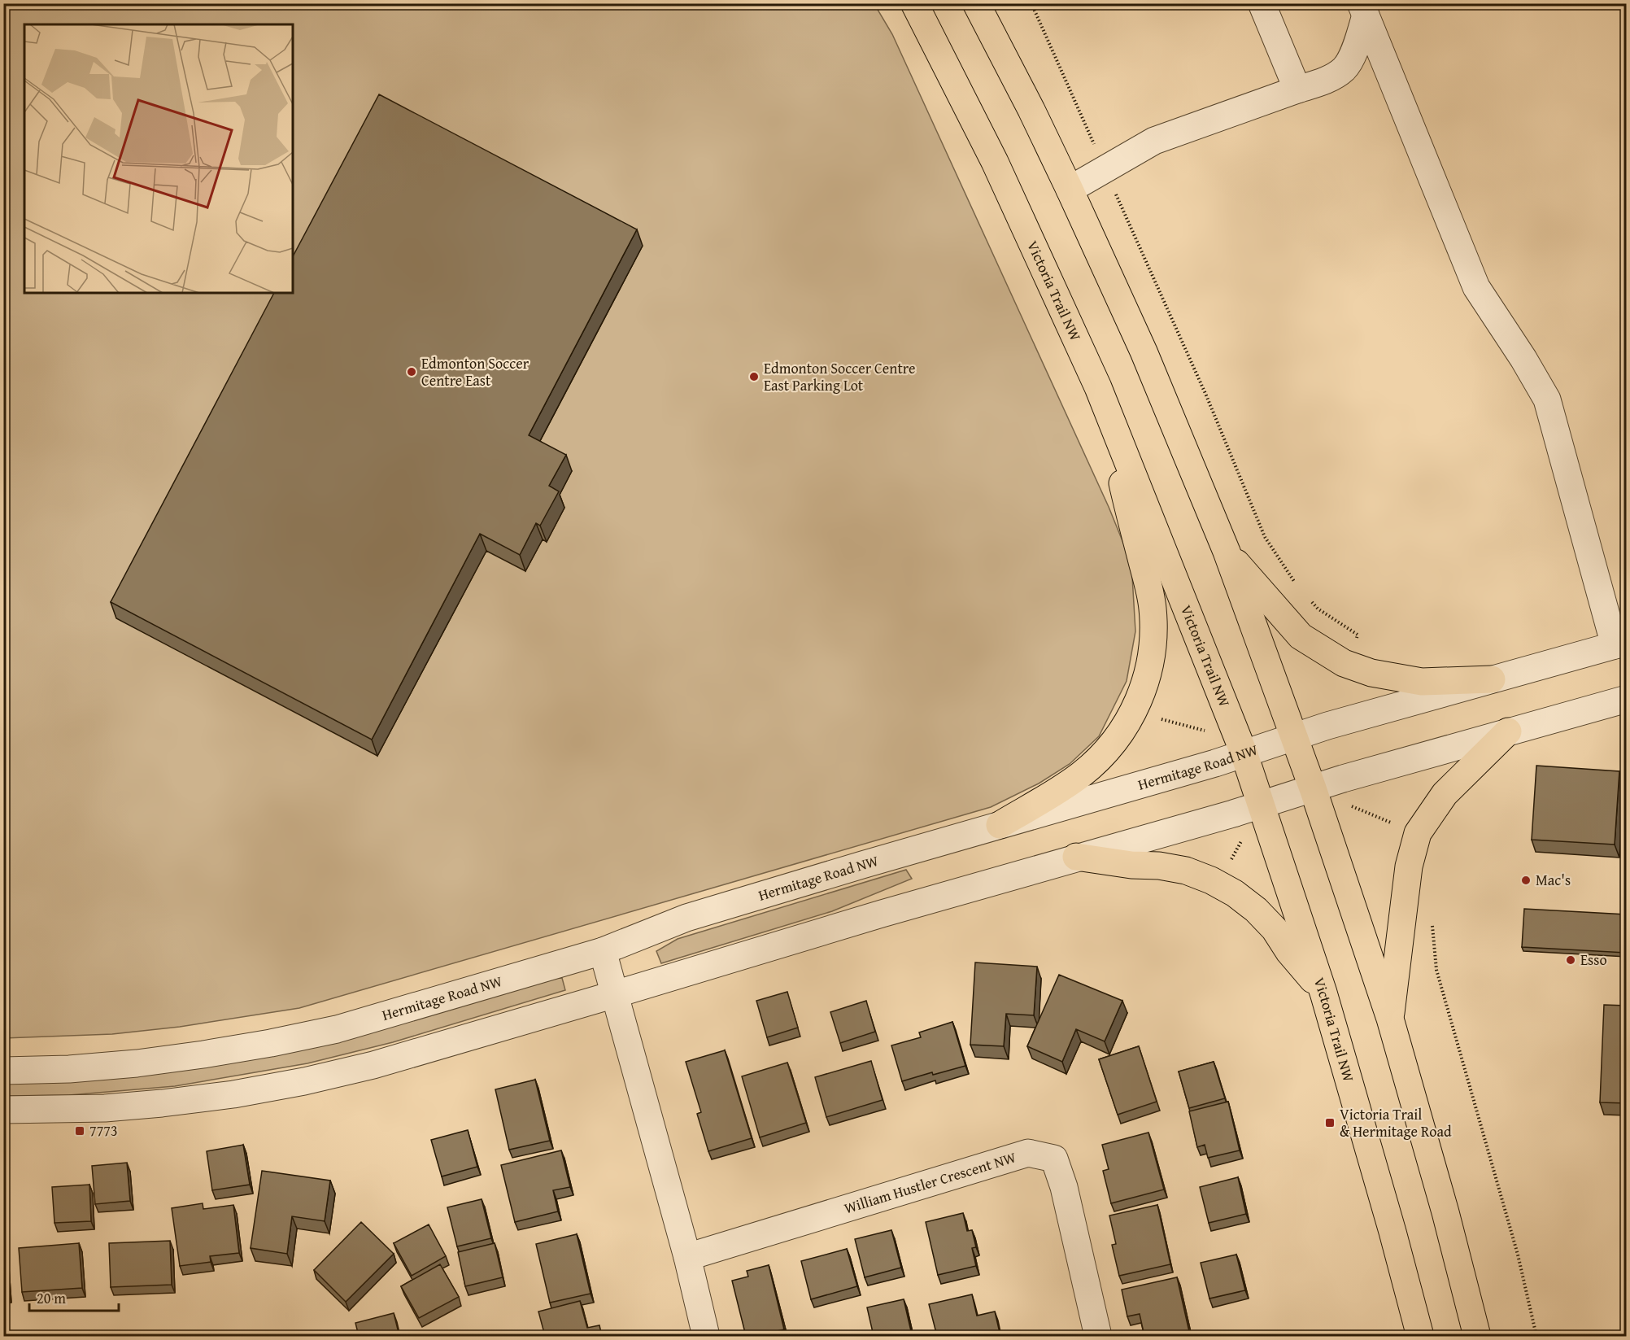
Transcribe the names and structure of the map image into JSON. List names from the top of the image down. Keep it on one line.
{"streets":{"main road":["Victoria Trail NW"],"street":["Hermitage Road NW","William Hustler Crescent NW"]},"crossings":[["Victoria Trail NW","Hermitage Road NW"]],"places":{"other":["Edmonton Soccer Centre East","Edmonton Soccer Centre East Parking Lot","Mac's","Esso"],"transit":["Victoria Trail & Hermitage Road","7773"]},"scale_bar":"20 m"}
